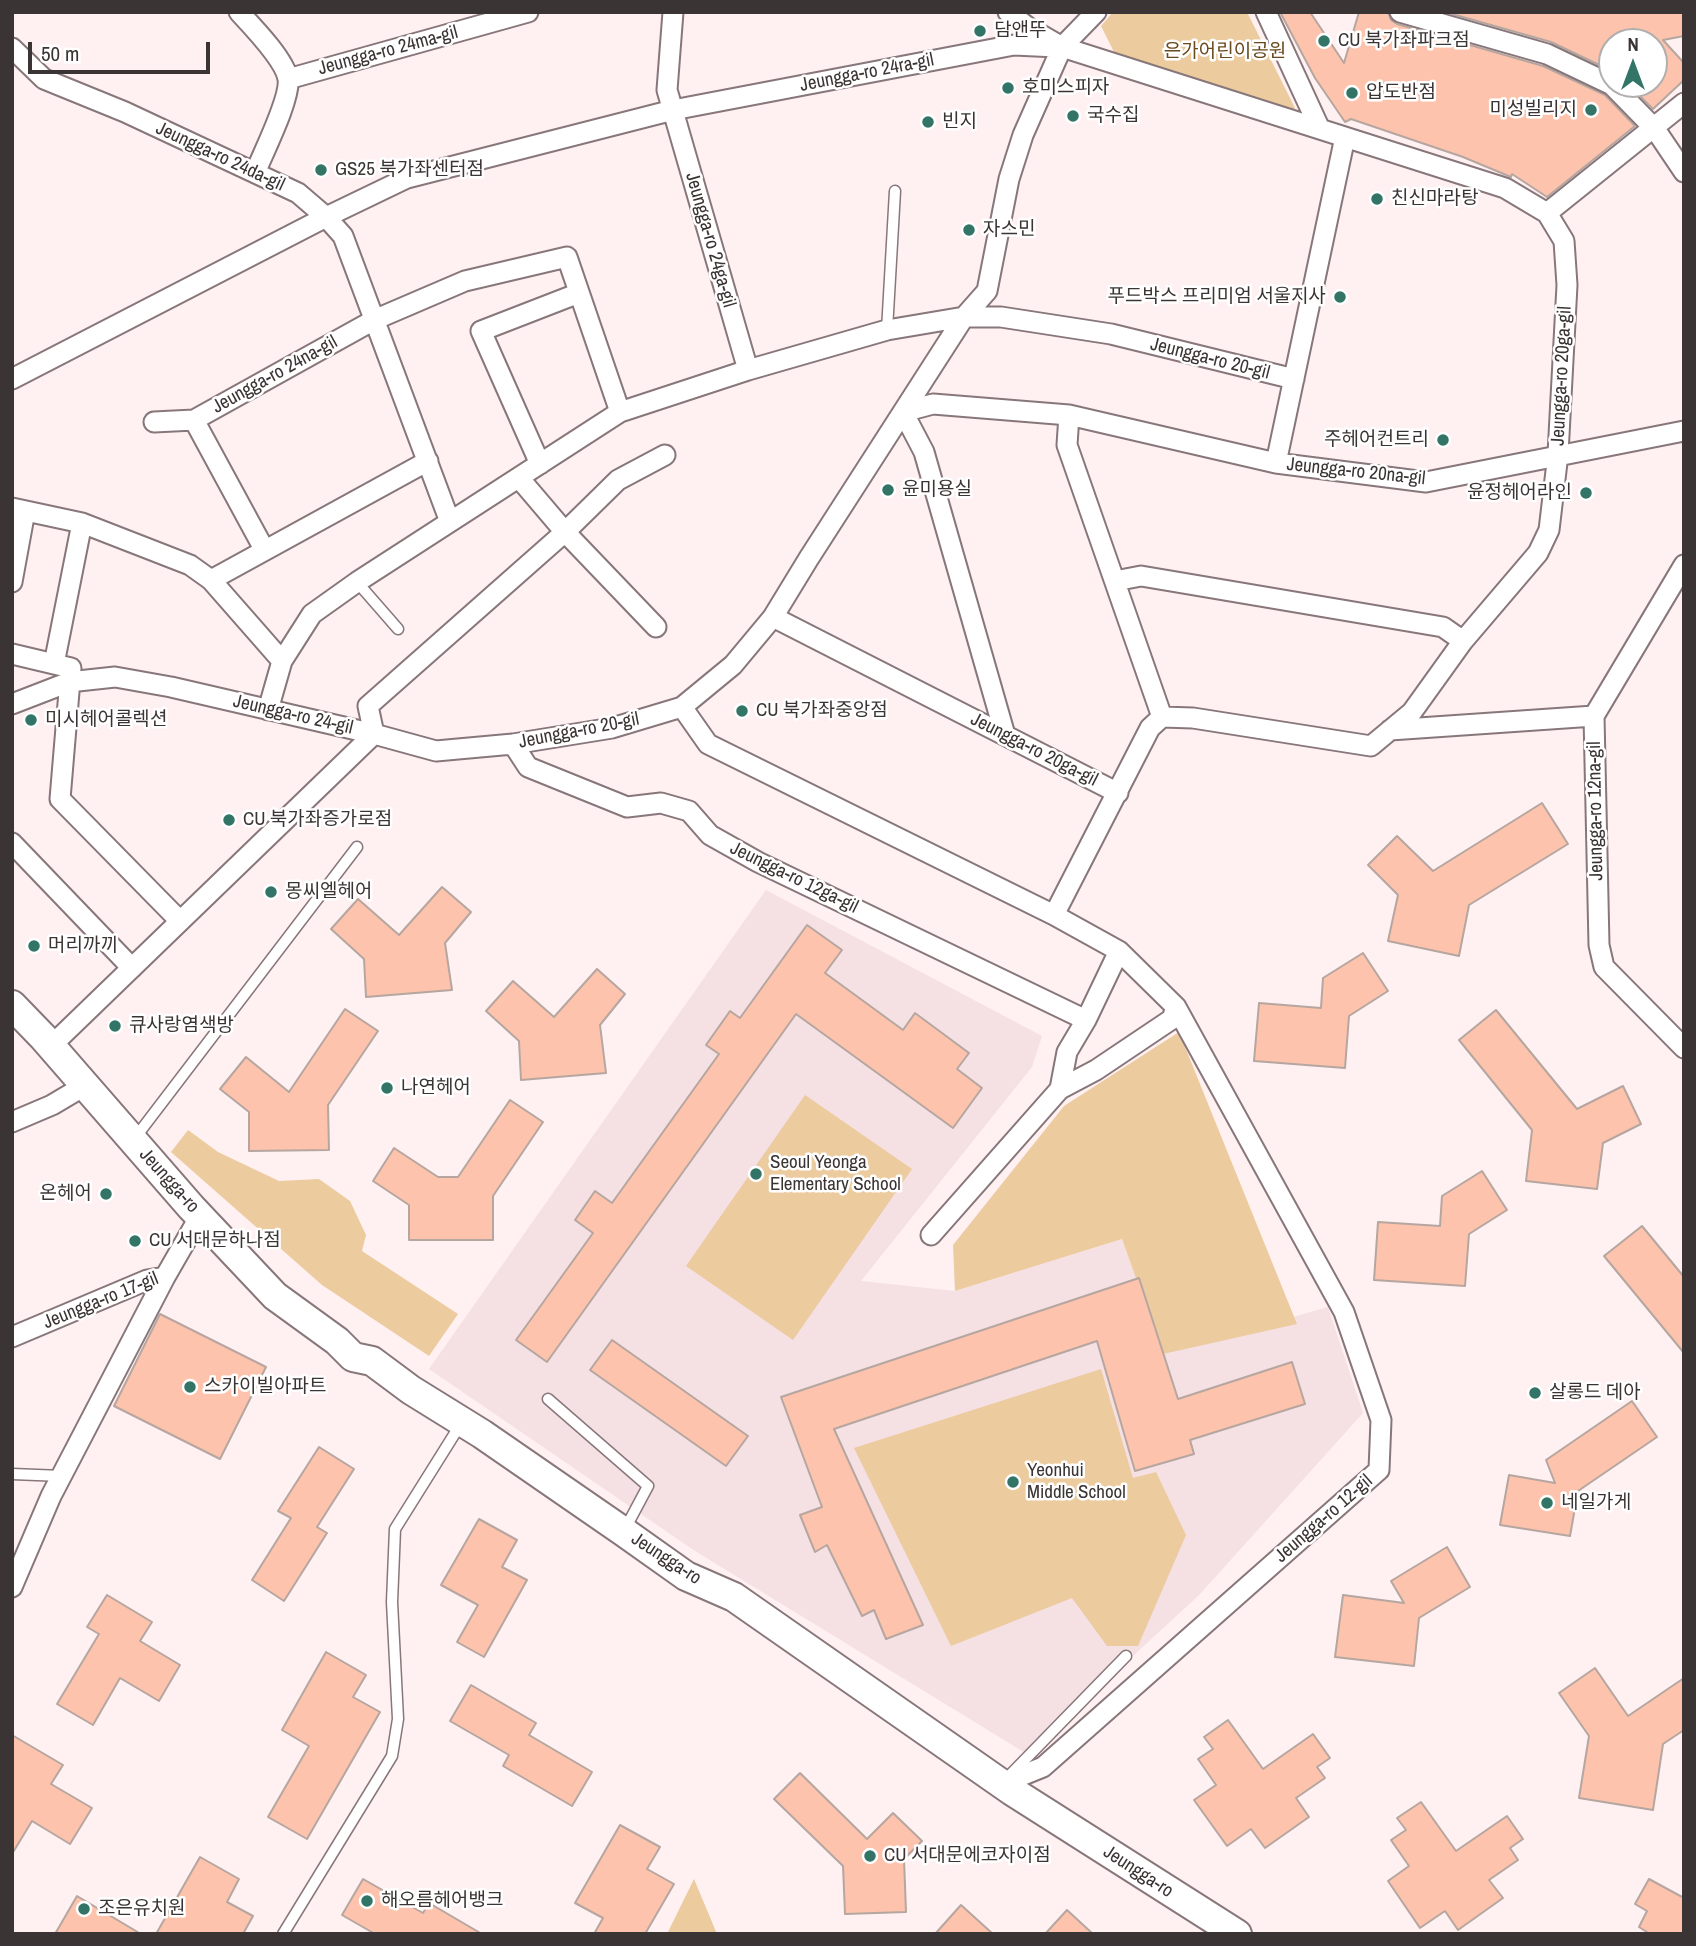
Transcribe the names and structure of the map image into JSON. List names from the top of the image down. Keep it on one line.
{"streets":{"main road":["Jeungga-ro"],"street":["Jeungga-ro 24ma-gil","Jeungga-ro 24ra-gil","Jeungga-ro 24da-gil","Jeungga-ro 24ga-gil","Jeungga-ro 20-gil","Jeungga-ro 24na-gil","Jeungga-ro 20ga-gil","Jeungga-ro 20na-gil","Jeungga-ro 24-gil","Jeungga-ro 12na-gil","Jeungga-ro 12ga-gil","Jeungga-ro 17-gil","Jeungga-ro 12-gil"]},"crossings":[["Jeungga-ro 24ra-gil","Jeungga-ro 24da-gil"],["Jeungga-ro 24ra-gil","Jeungga-ro 24ga-gil"],["Jeungga-ro 24ra-gil","Jeungga-ro 20-gil"],["Jeungga-ro 24ra-gil","Jeungga-ro 20ga-gil"],["Jeungga-ro 24da-gil","Jeungga-ro 24na-gil"],["Jeungga-ro 20-gil","Jeungga-ro 20ga-gil"],["Jeungga-ro 20-gil","Jeungga-ro 20na-gil"],["Jeungga-ro 20-gil","Jeungga-ro 24-gil"],["Jeungga-ro 20-gil","Jeungga-ro 12ga-gil"],["Jeungga-ro 20ga-gil","Jeungga-ro 20na-gil"],["Jeungga-ro 20ga-gil","Jeungga-ro 12na-gil"],["Jeungga-ro","Jeungga-ro 17-gil"],["Jeungga-ro","Jeungga-ro 12-gil"]],"parks":["은가어린이공원"],"places":["담앤뚜","CU 북가좌파크점","호미스피자","압도반점","미성빌리지","국수집","빈지","GS25 북가좌센터점","친신마라탕","자스민","푸드박스 프리미엄 서울지사","주헤어컨트리","윤미용실","윤정헤어라인","CU 북가좌중앙점","미시헤어콜렉션","CU 북가좌증가로점","몽씨엘헤어","머리까끼","큐사랑염색방","나연헤어","Seoul Yeonga Elementary School","온헤어","CU 서대문하나점","스카이빌아파트","살롱드 데아","Yeonhui Middle School","네일가게","CU 서대문에코자이점","해오름헤어뱅크","조은유치원"],"scale_bar":"50 m","north":"top"}
